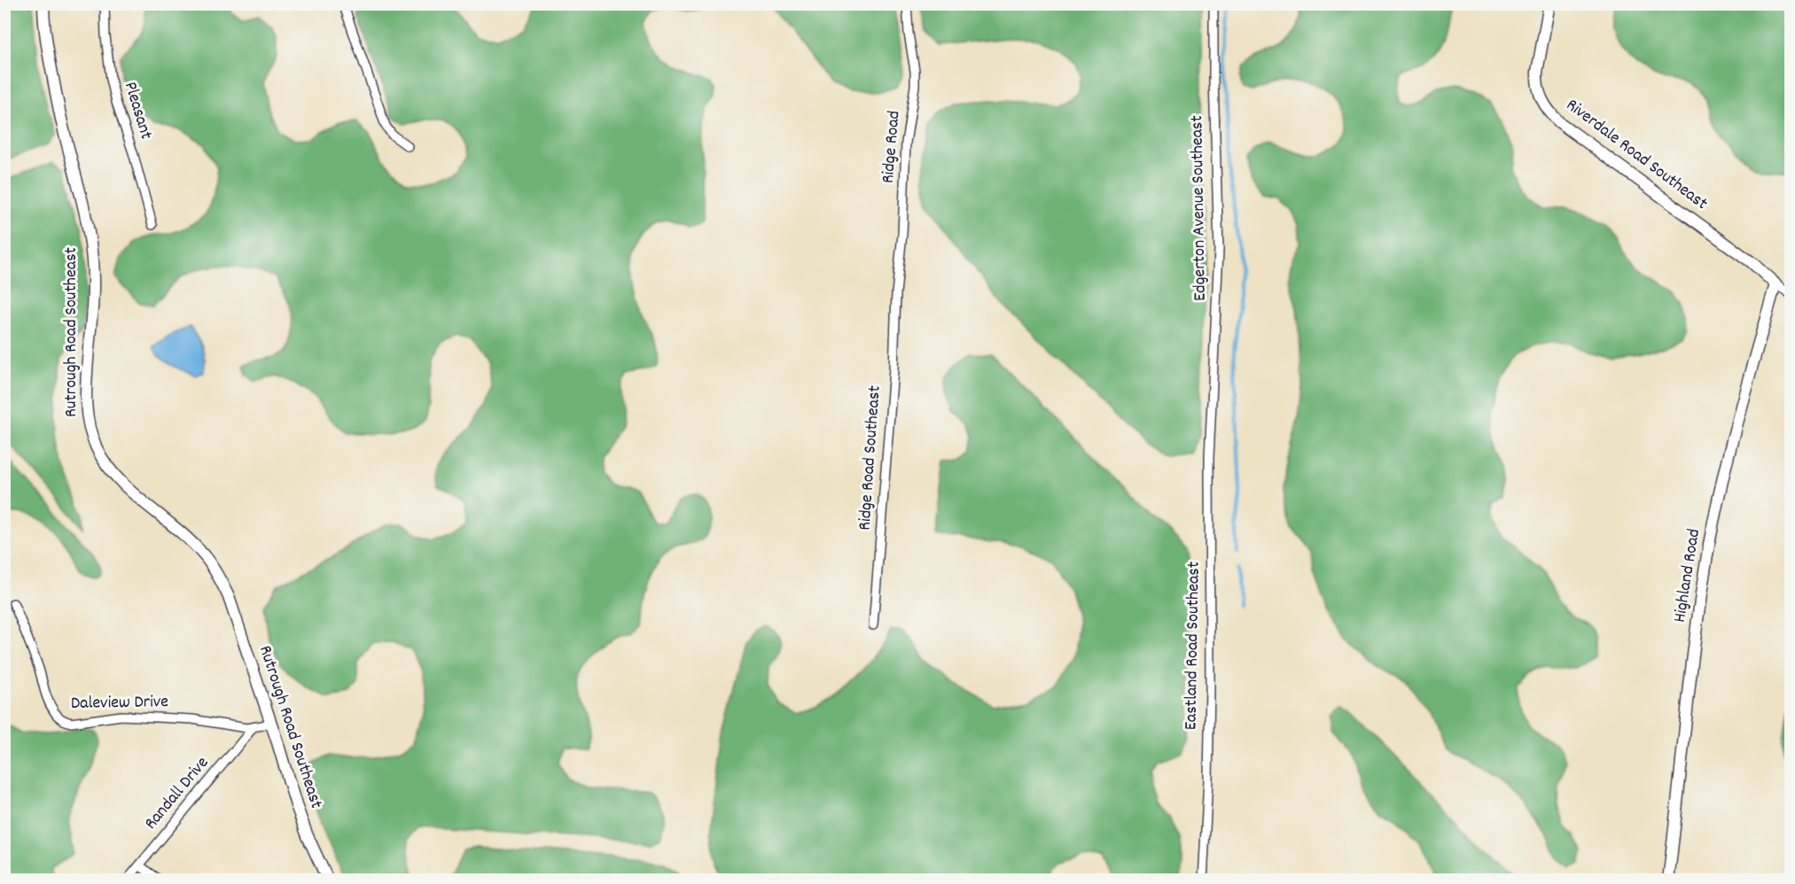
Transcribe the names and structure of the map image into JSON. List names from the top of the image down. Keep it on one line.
{"streets":{"street":["Pleasant","Ridge Road","Riverdale Road Southeast","Edgerton Avenue Southeast","Rutrough Road Southeast","Ridge Road Southeast","Highland Road","Eastland Road Southeast","Daleview Drive","Randall Drive"]},"crossings":[["Ridge Road","Ridge Road Southeast"],["Riverdale Road Southeast","Highland Road"],["Edgerton Avenue Southeast","Eastland Road Southeast"],["Rutrough Road Southeast","Daleview Drive"],["Daleview Drive","Randall Drive"]]}
